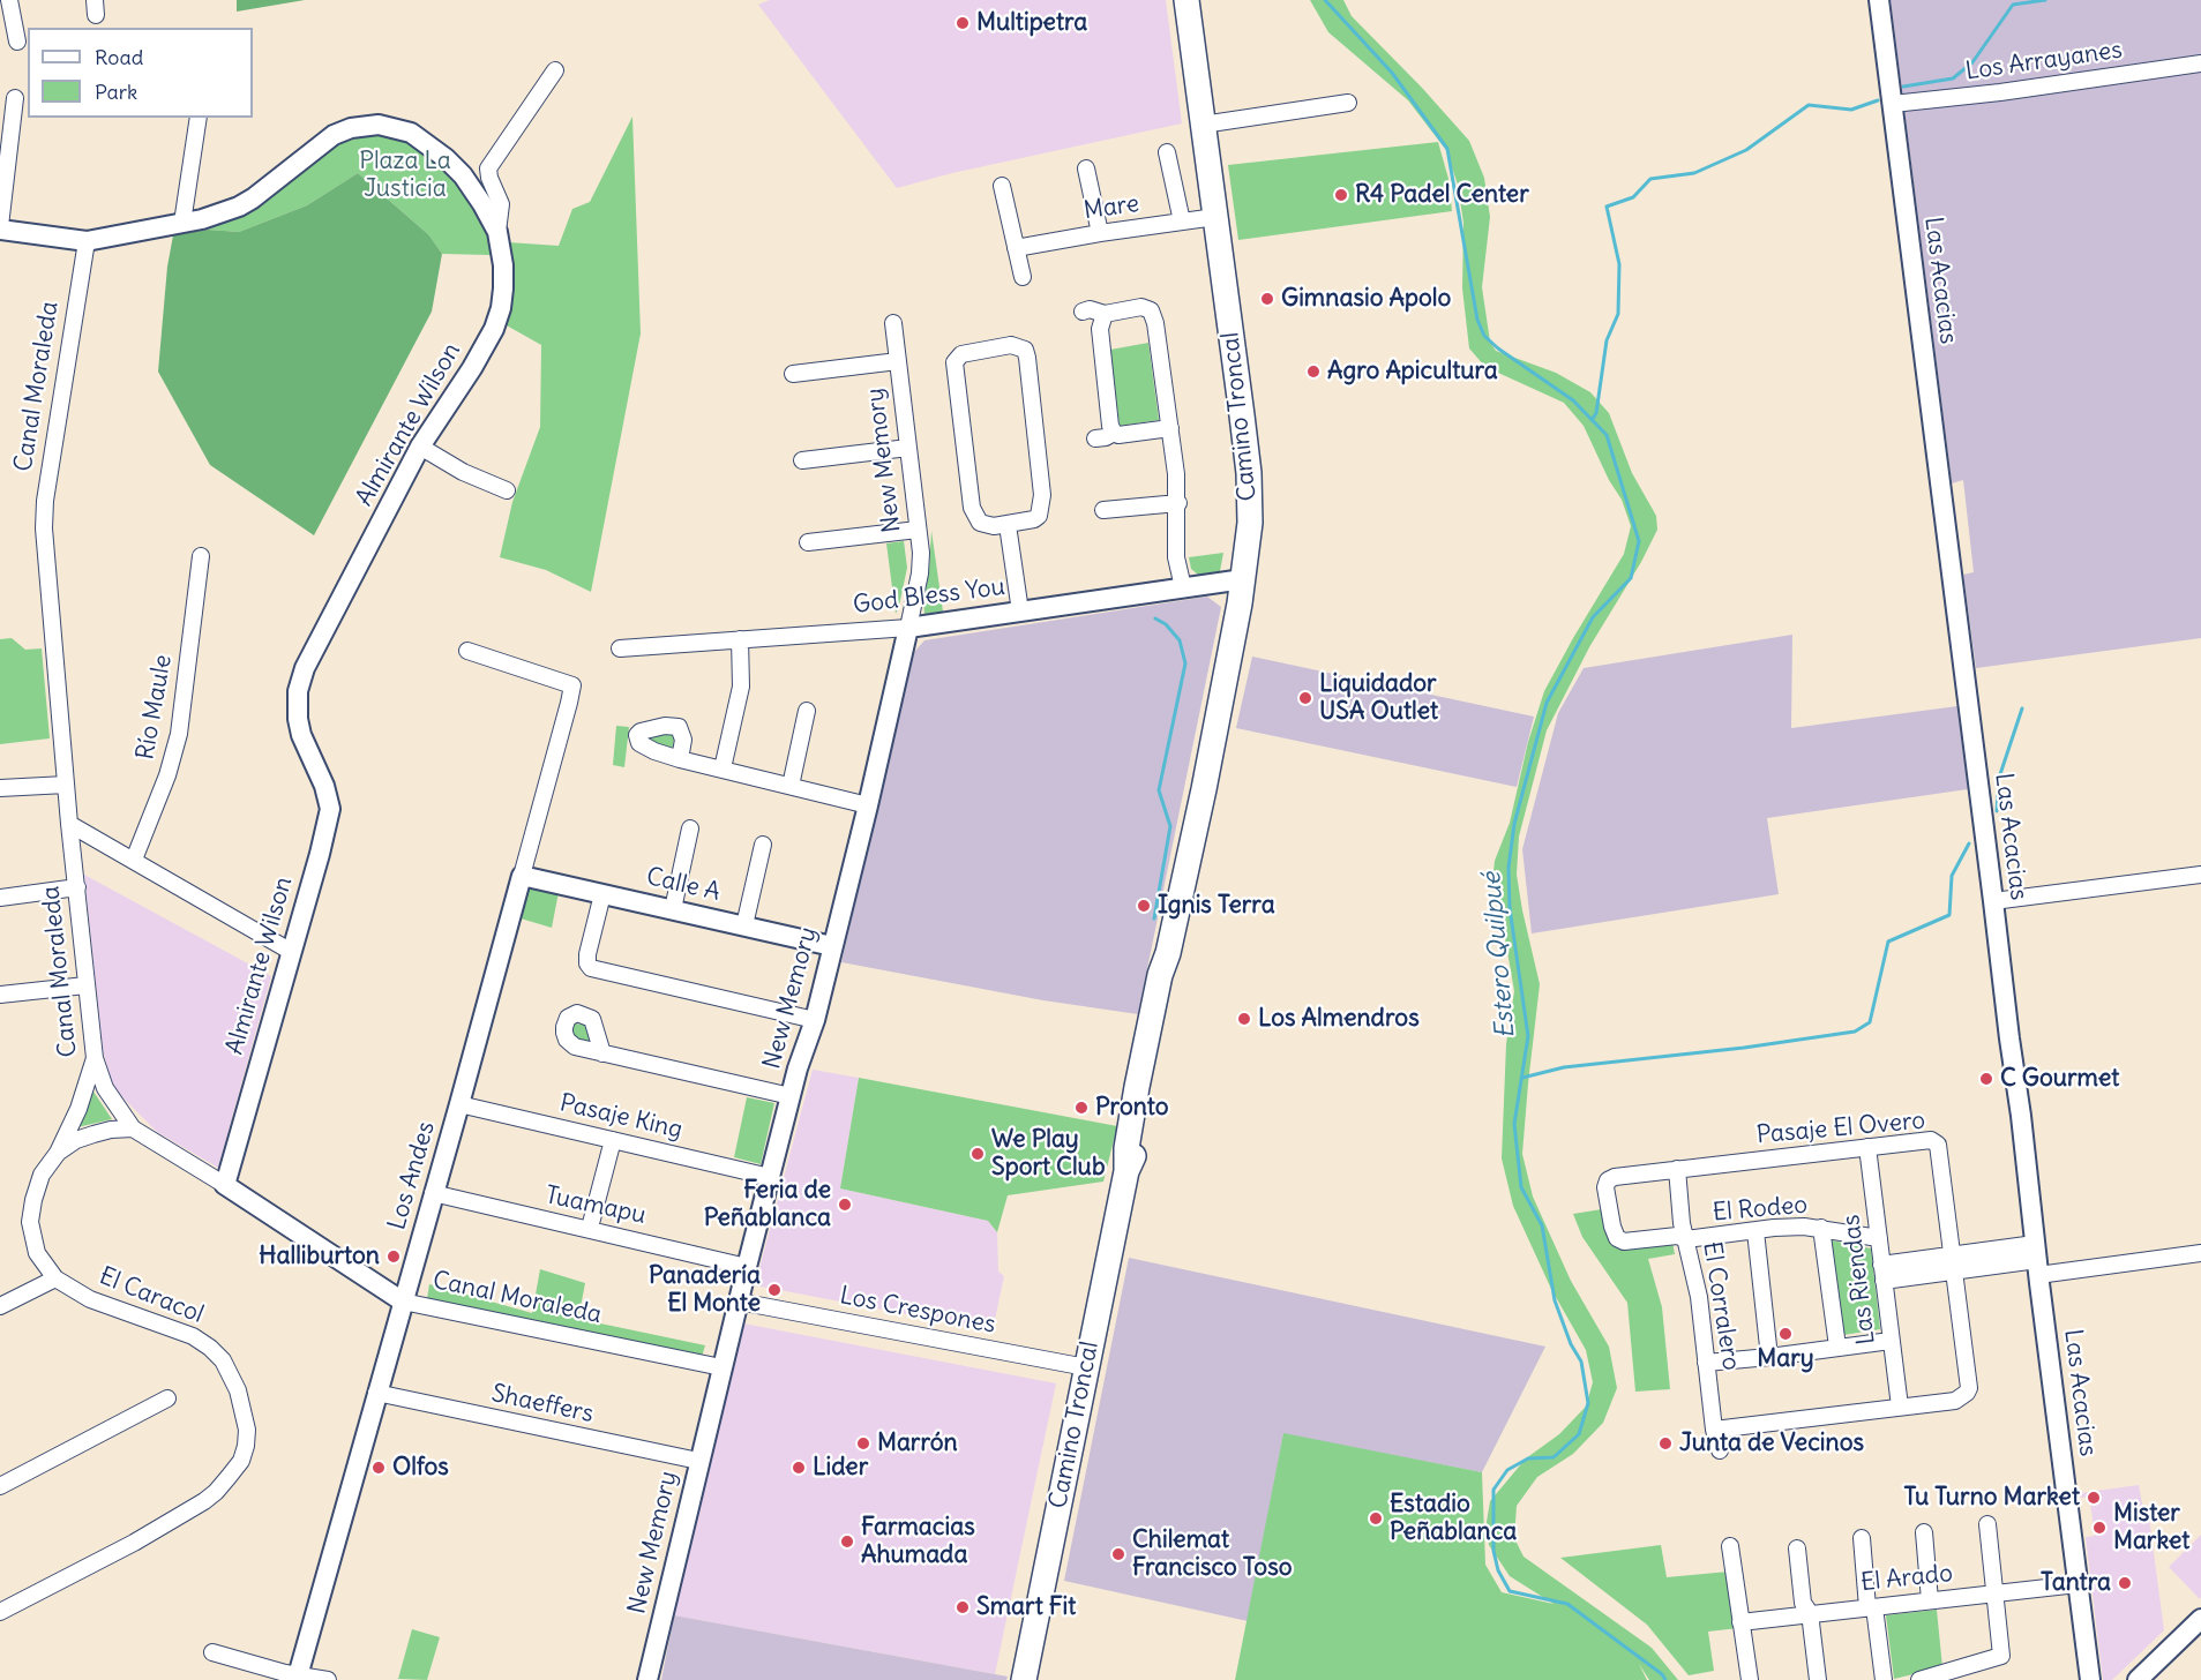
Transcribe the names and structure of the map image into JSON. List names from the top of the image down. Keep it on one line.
{"streets":{"main road":["Camino Troncal"],"street":["Los Arrayanes","Mare","Las Acacias","Canal Moraleda","Almirante Wilson","New Memory","God Bless You","Río Maule","Calle A","Pasaje King","Pasaje El Overo","Los Andes","Tuamapu","El Rodeo","Las Riendas","El Caracol","El Corralero","Los Crespones","Shaeffers","El Arado"]},"crossings":[["Los Arrayanes","Las Acacias"],["Mare","Camino Troncal"],["Las Acacias","El Arado"],["Canal Moraleda","Almirante Wilson"],["Canal Moraleda","New Memory"],["Canal Moraleda","Los Andes"],["Canal Moraleda","El Caracol"],["Camino Troncal","God Bless You"],["Camino Troncal","Los Crespones"],["New Memory","God Bless You"],["New Memory","Calle A"],["New Memory","Pasaje King"],["New Memory","Tuamapu"],["New Memory","Los Crespones"],["New Memory","Shaeffers"],["Calle A","Los Andes"],["Pasaje King","Los Andes"],["Pasaje El Overo","El Rodeo"],["Pasaje El Overo","Las Riendas"],["Pasaje El Overo","El Corralero"],["Los Andes","Tuamapu"],["Los Andes","Shaeffers"],["El Rodeo","Las Riendas"],["El Rodeo","El Corralero"]],"water":["Estero Quilpué"],"parks":["Plaza La Justicia"],"places":["Multipetra","R4 Padel Center","Gimnasio Apolo","Agro Apicultura","Liquidador USA Outlet","Ignis Terra","Los Almendros","C Gourmet","Pronto","We Play Sport Club","Feria de Peñablanca","Halliburton","Panadería El Monte","Mary","Marrón","Junta de Vecinos","Olfos","Lider","Tu Turno Market","Estadio Peñablanca","Mister Market","Farmacias Ahumada","Chilemat Francisco Toso","Tantra","Smart Fit"],"legend":["Road","Park"]}
